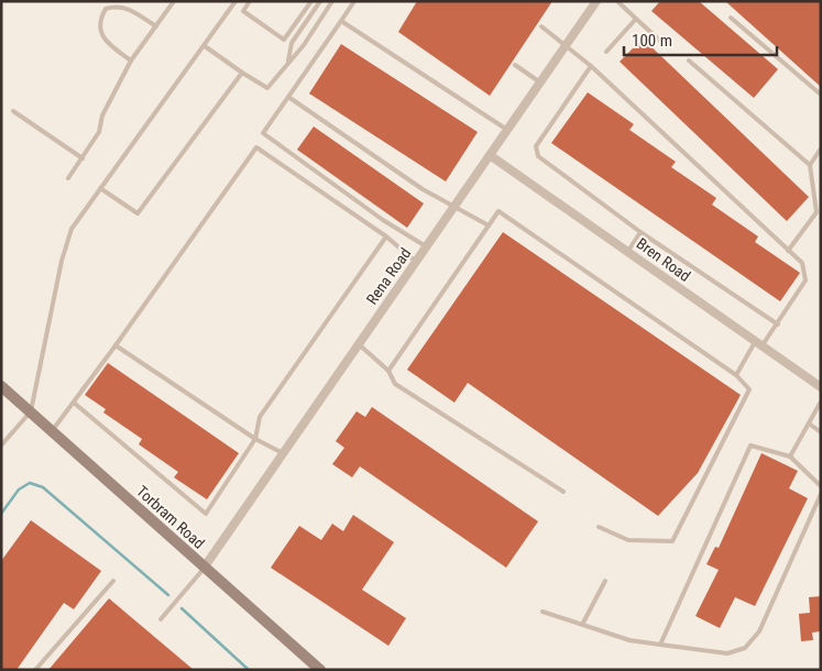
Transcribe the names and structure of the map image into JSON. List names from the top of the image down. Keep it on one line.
{"streets":{"main road":["Torbram Road"],"street":["Bren Road","Rena Road"]},"crossings":[["Bren Road","Rena Road"],["Rena Road","Torbram Road"]],"scale_bar":"100 m"}
